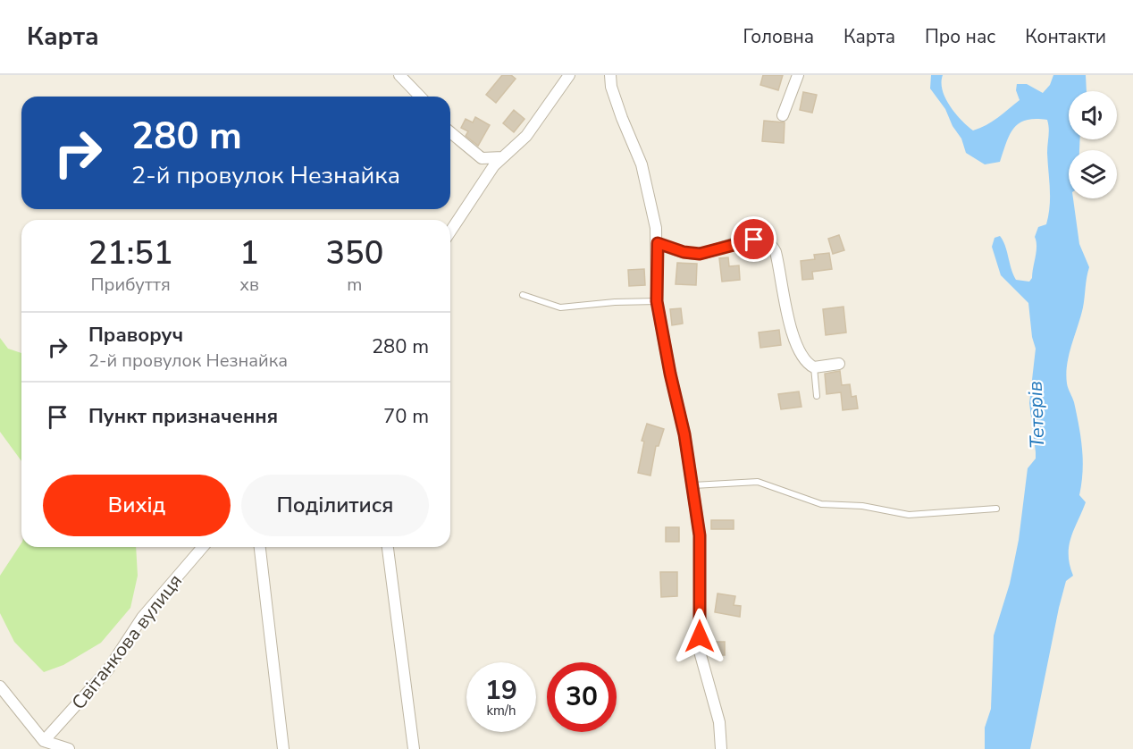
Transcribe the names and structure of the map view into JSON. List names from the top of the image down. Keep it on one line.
{"streets":{"street":["Світанкова вулиця"]},"water":["Тетерів"],"page":{"header":"Карта","nav":["Головна","Карта","Про нас","Контакти"],"turn":["280 m","2-й провулок Незнайка"],"eta":["21:51","Прибуття","1","хв","350","m"],"list":[{"name":"Праворуч","note":"2-й провулок Незнайка","value":"280 m"},{"name":"Пункт призначення","value":"70 m"}],"buttons":["Вихід","Поділитися"],"speed":"19 km/h","limit":"30"}}
